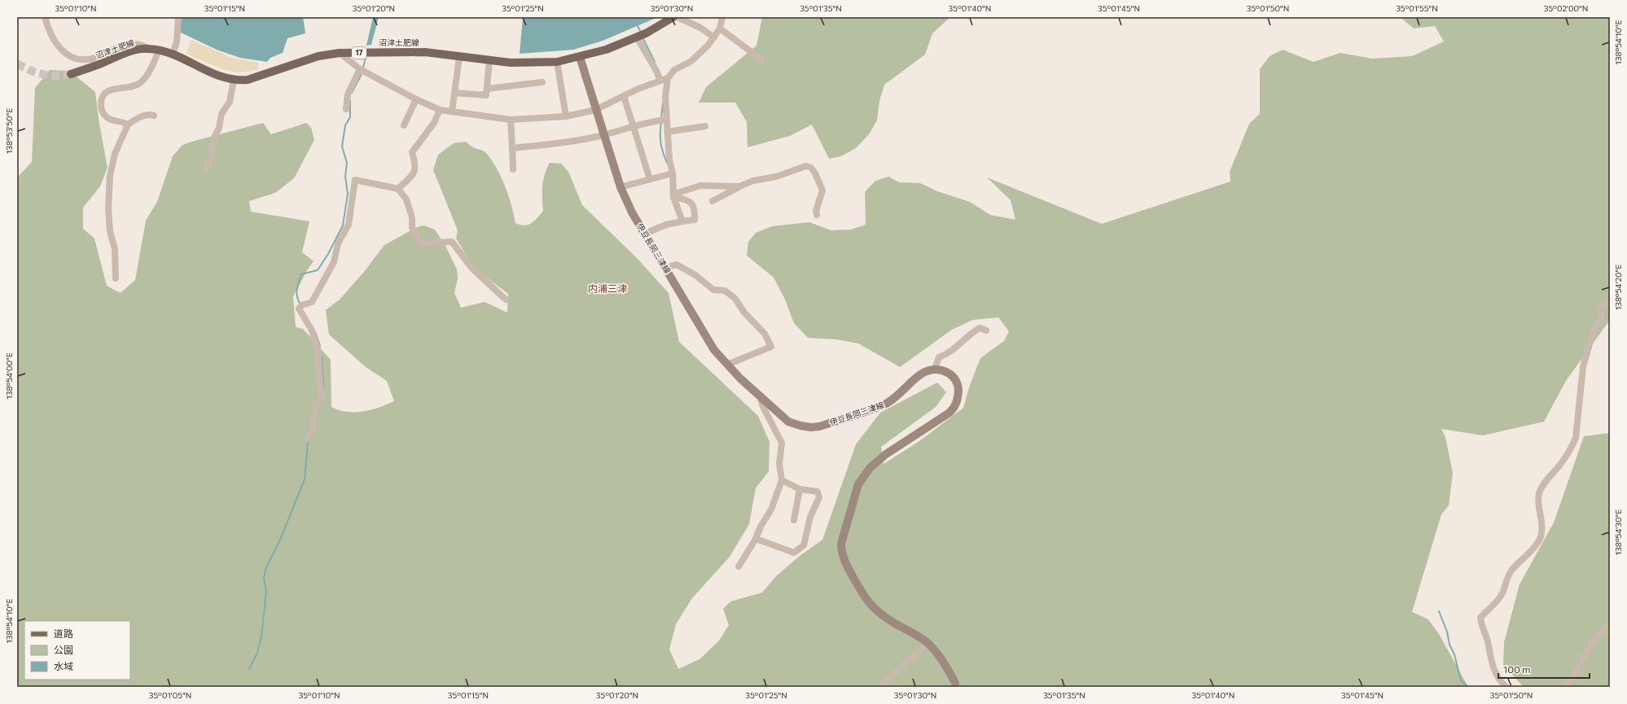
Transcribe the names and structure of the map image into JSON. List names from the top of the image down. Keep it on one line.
{"streets":{"main road":["沼津土肥線","17","伊豆長岡三津線"]},"crossings":[["沼津土肥線","伊豆長岡三津線"]],"districts":["内浦三津"],"legend":["道路","公園","水域"],"scale_bar":"100 m","coordinates":["35°01'10\"N","35°01'15\"N","35°01'20\"N","35°01'25\"N","35°01'30\"N","35°01'35\"N","35°01'40\"N","35°01'45\"N","35°01'50\"N","35°01'55\"N","35°02'00\"N","138°54'10\"E","138°53'50\"E","138°54'20\"E","138°54'00\"E","138°54'30\"E","35°01'05\"N"]}
